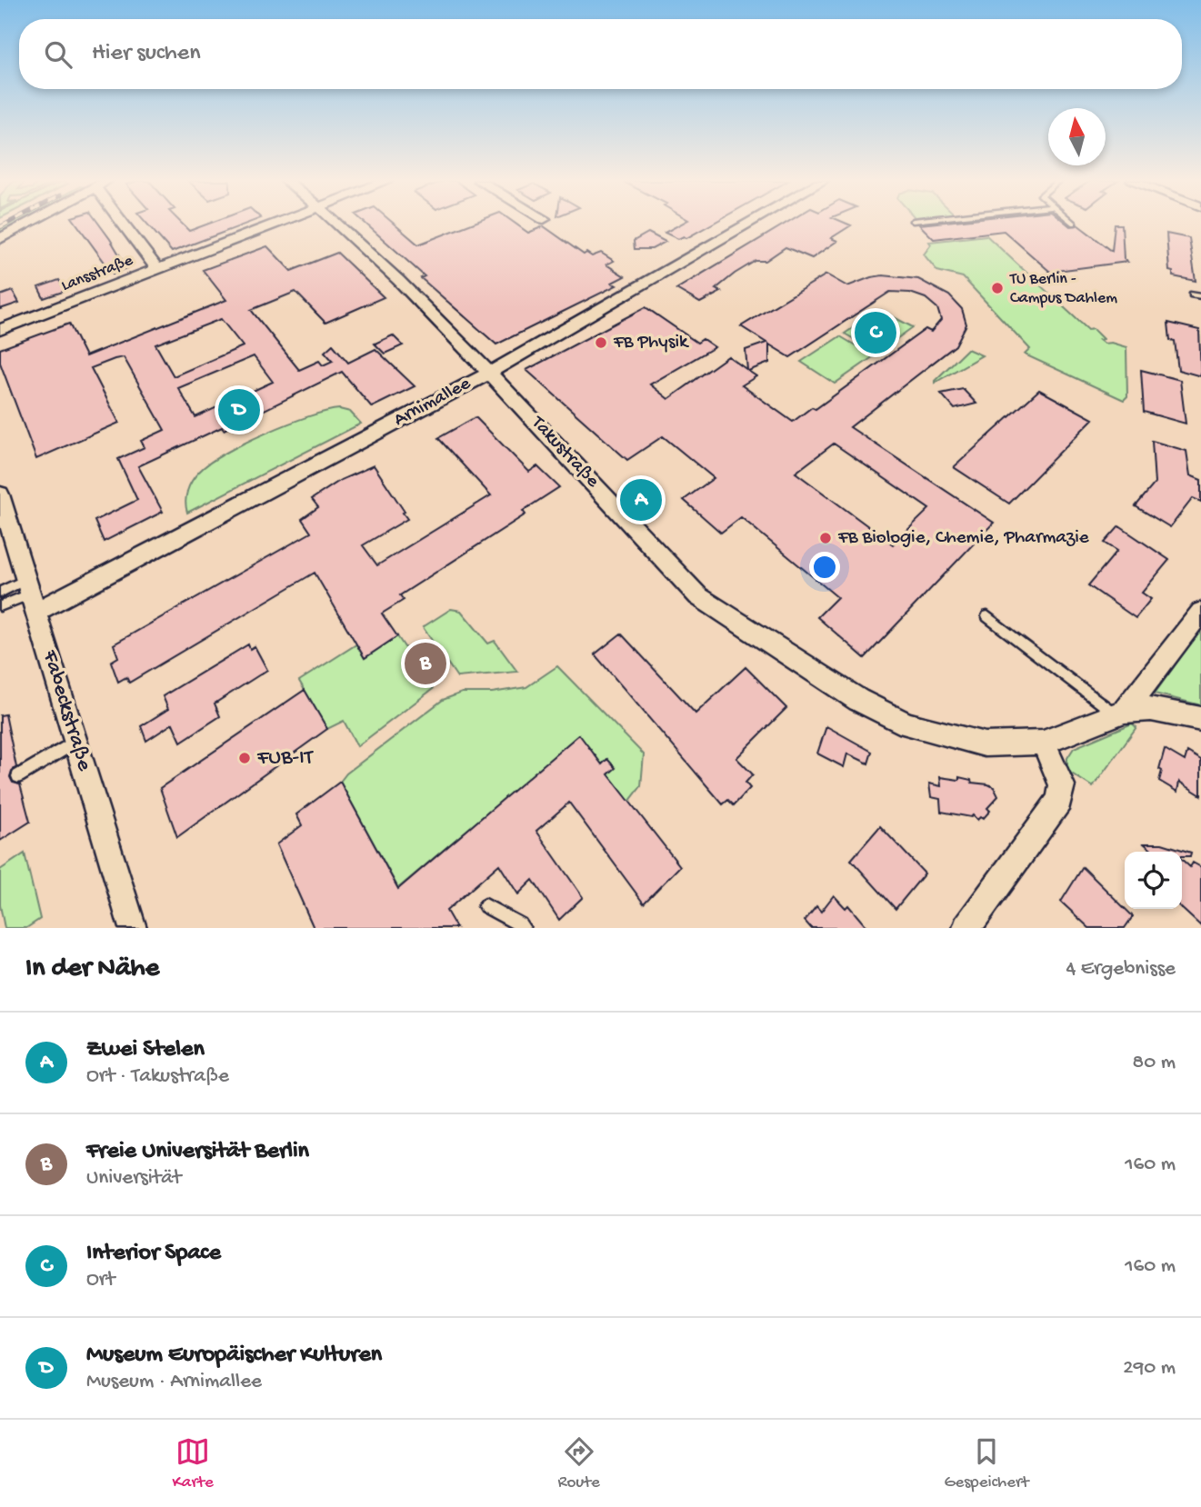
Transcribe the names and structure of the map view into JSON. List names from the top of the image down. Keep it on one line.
{"streets":{"street":["Lansstraße","Arnimallee","Takustraße","Fabeckstraße"]},"crossings":[["Arnimallee","Takustraße"],["Arnimallee","Fabeckstraße"]],"places":["TU Berlin - Campus Dahlem","FB Physik","FB Biologie, Chemie, Pharmazie","FUB-IT"],"north":"top","page":{"search":"Hier suchen","pins":["C","D","A","B"],"heading":["In der Nähe","4 Ergebnisse"],"list":[{"mark":"A","name":"Zwei Stelen","note":"Ort · Takustraße","value":"80 m"},{"mark":"B","name":"Freie Universität Berlin","note":"Universität","value":"160 m"},{"mark":"C","name":"Interior Space","note":"Ort","value":"160 m"},{"mark":"D","name":"Museum Europäischer Kulturen","note":"Museum · Arnimallee","value":"290 m"}],"nav":["Karte","Route","Gespeichert"]}}
